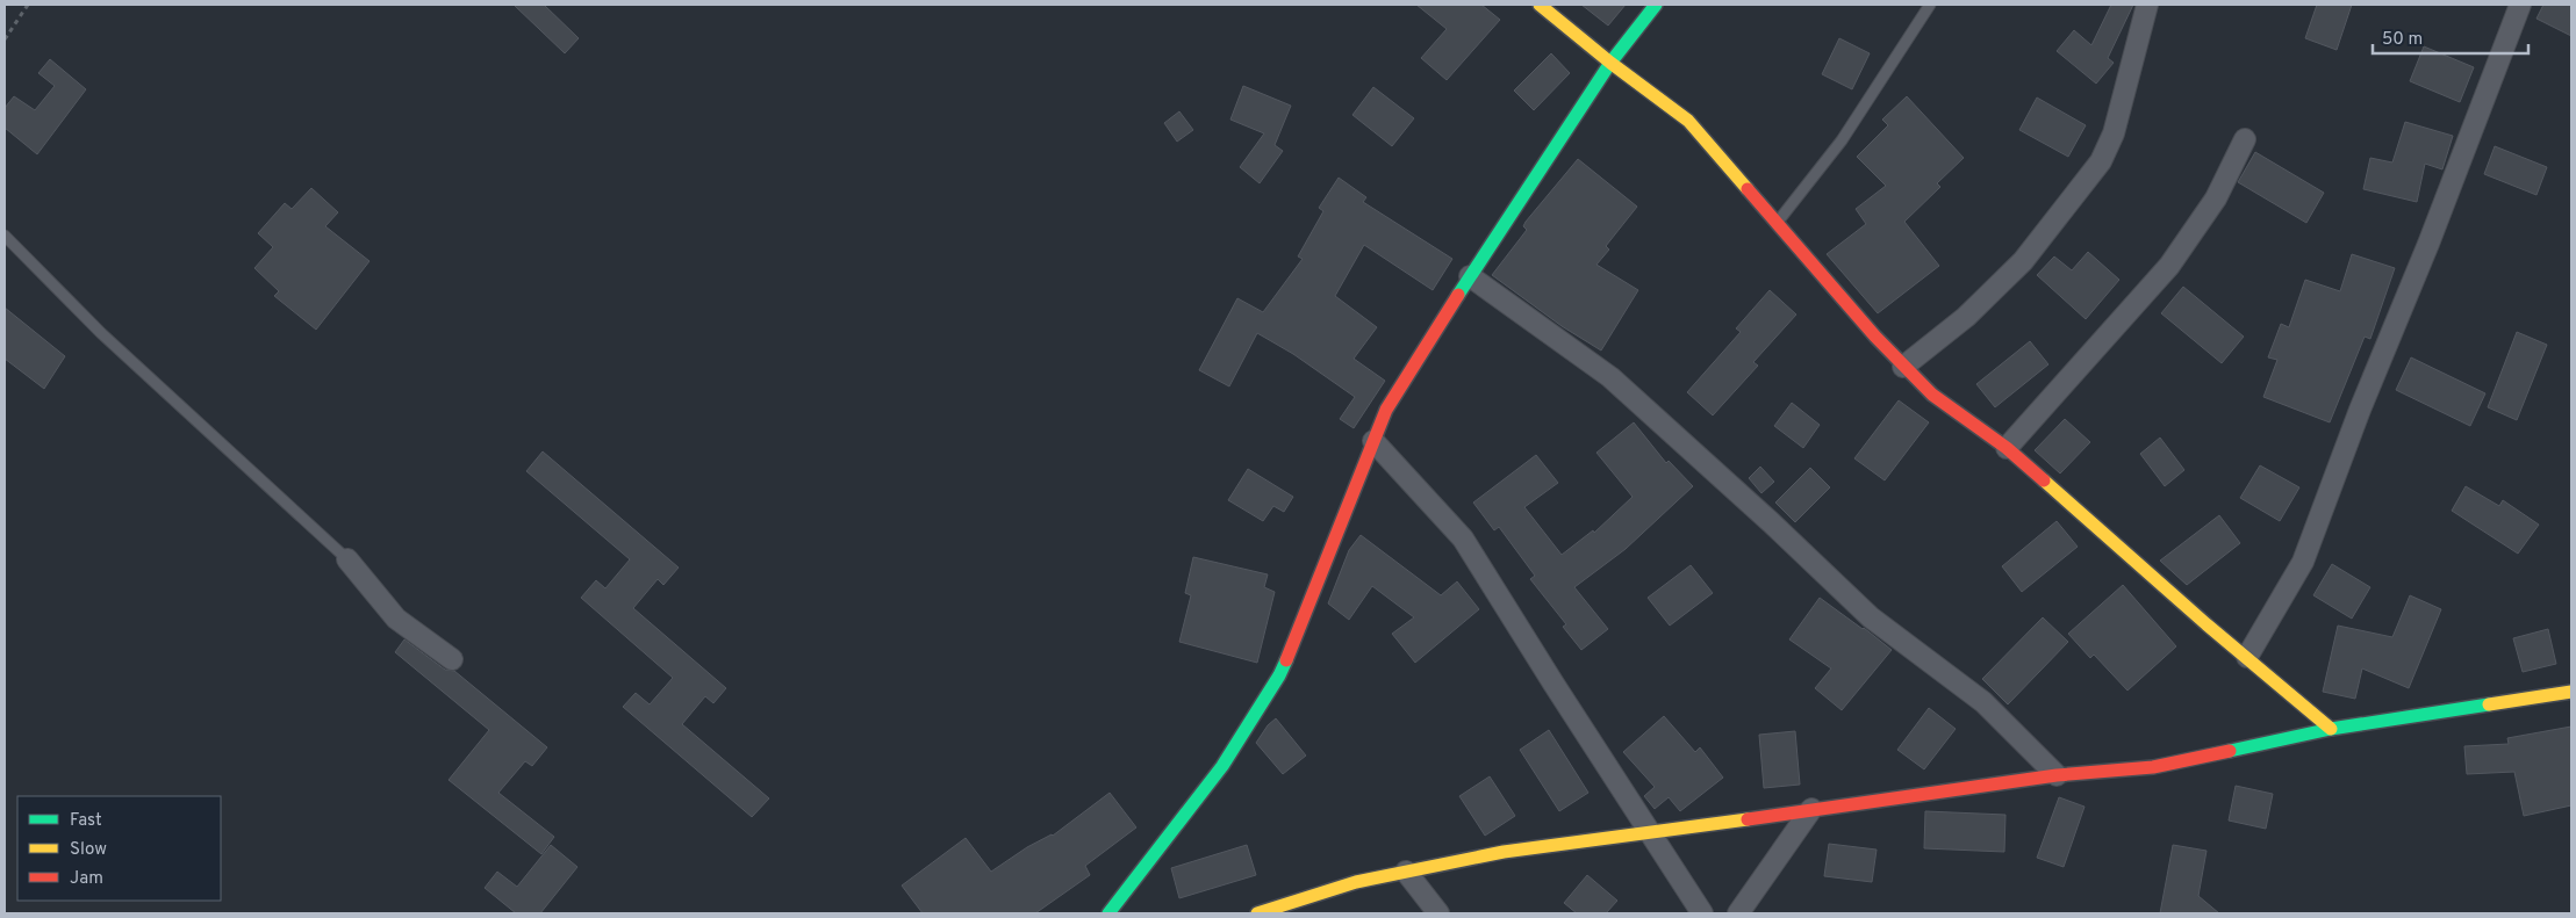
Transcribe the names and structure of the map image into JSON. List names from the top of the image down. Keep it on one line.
{"legend":["Fast","Slow","Jam"],"scale_bar":"50 m"}
